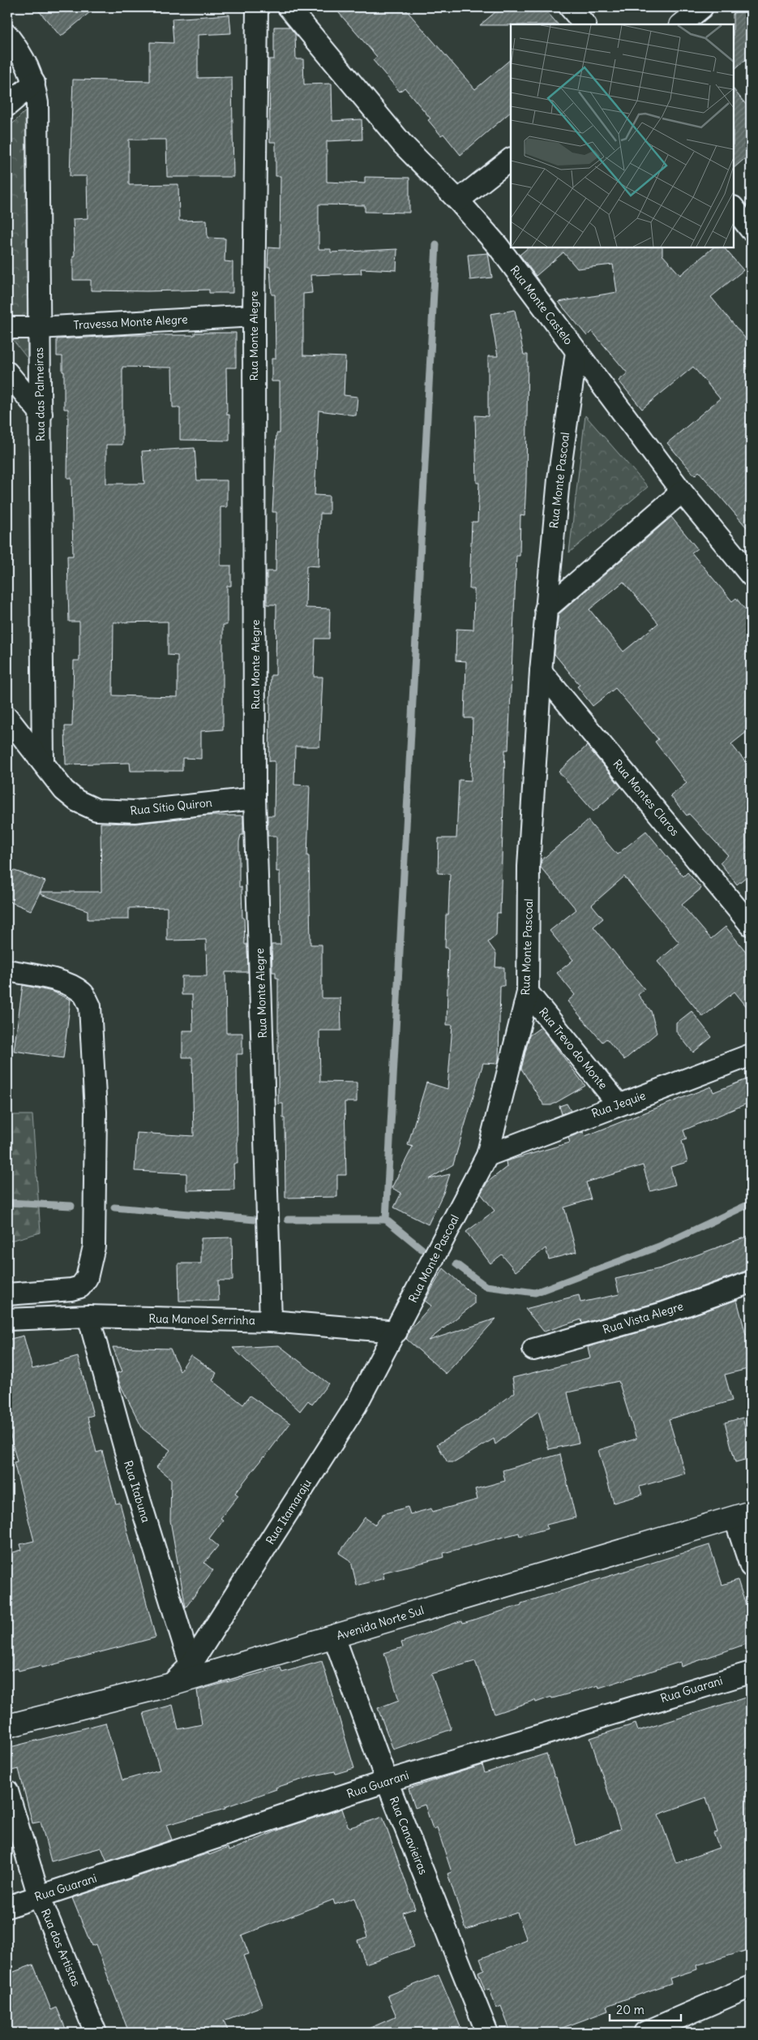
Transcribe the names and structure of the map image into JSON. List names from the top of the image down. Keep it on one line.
{"streets":{"street":["Rua Monte Castelo","Travessa Monte Alegre","Rua Monte Alegre","Rua das Palmeiras","Rua Monte Pascoal","Rua Montes Claros","Rua Sítio Quiron","Rua Trevo do Monte","Rua Jequie","Rua Vista Alegre","Rua Manoel Serrinha","Rua Itabuna","Rua Itamaraju","Avenida Norte Sul","Rua Guarani","Rua Canavieiras","Rua dos Artistas"]},"crossings":[["Rua Monte Castelo","Rua Monte Pascoal"],["Travessa Monte Alegre","Rua Monte Alegre"],["Travessa Monte Alegre","Rua das Palmeiras"],["Rua Monte Alegre","Rua Sítio Quiron"],["Rua Monte Alegre","Rua Manoel Serrinha"],["Rua das Palmeiras","Rua Sítio Quiron"],["Rua Monte Pascoal","Rua Montes Claros"],["Rua Monte Pascoal","Rua Trevo do Monte"],["Rua Monte Pascoal","Rua Jequie"],["Rua Monte Pascoal","Rua Manoel Serrinha"],["Rua Monte Pascoal","Rua Itamaraju"],["Rua Trevo do Monte","Rua Jequie"],["Rua Manoel Serrinha","Rua Itabuna"],["Rua Manoel Serrinha","Rua Itamaraju"],["Rua Itabuna","Rua Itamaraju"],["Rua Itamaraju","Avenida Norte Sul"],["Avenida Norte Sul","Rua Canavieiras"],["Rua Guarani","Rua Canavieiras"],["Rua Guarani","Rua dos Artistas"]],"scale_bar":"20 m"}
